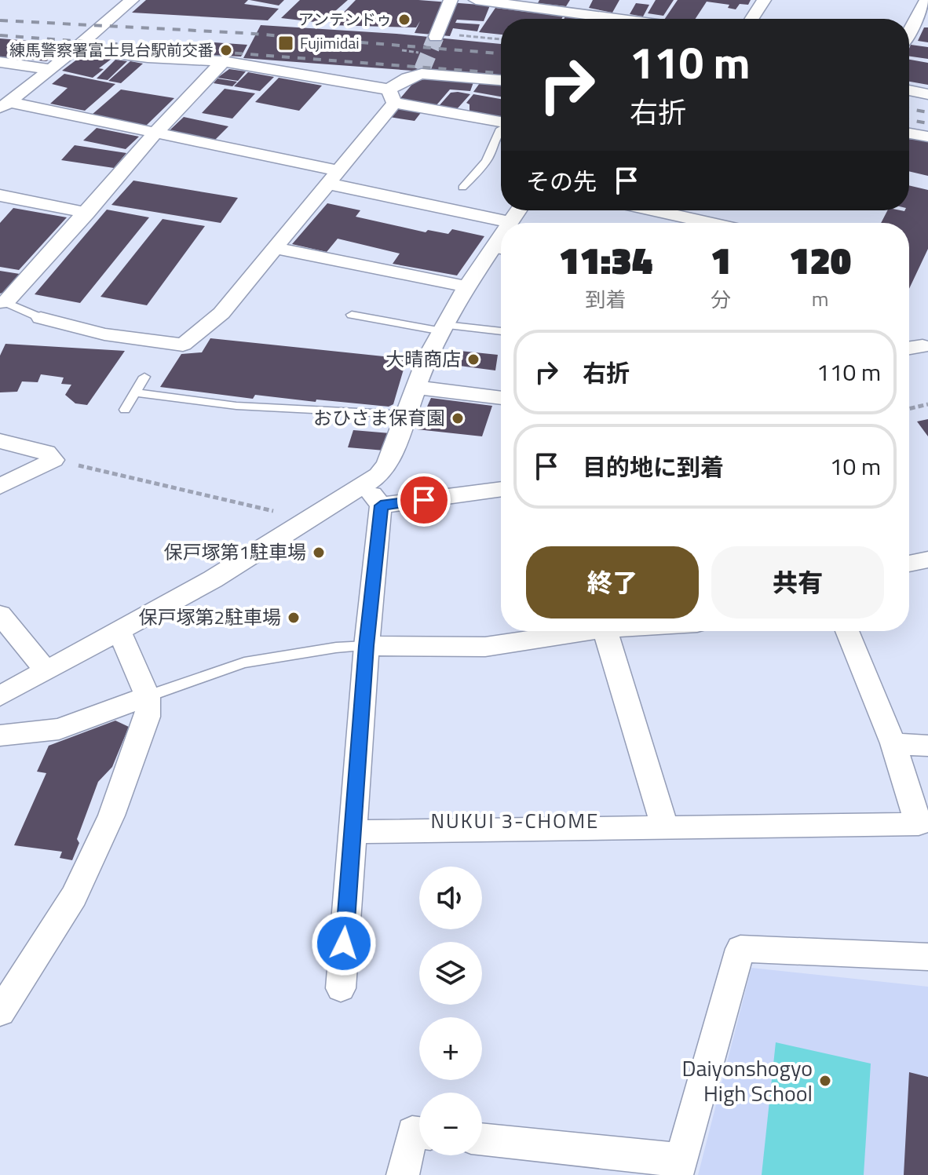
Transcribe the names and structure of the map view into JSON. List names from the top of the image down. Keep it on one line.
{"districts":["NUKUI 3-CHOME"],"places":{"other":["アンテンドゥ","練馬警察署富士見台駅前交番","大晴商店","おひさま保育園","保戸塚第1駐車場","保戸塚第2駐車場","Daiyonshogyo High School"],"transit":["Fujimidai"]},"page":{"turn":["110 m","右折"],"then":"その先","eta":["11:34","到着","1","分","120","m"],"list":[{"name":"右折","value":"110 m"},{"name":"目的地に到着","value":"10 m"}],"buttons":["終了","共有"],"map_buttons":["+","−"]}}
